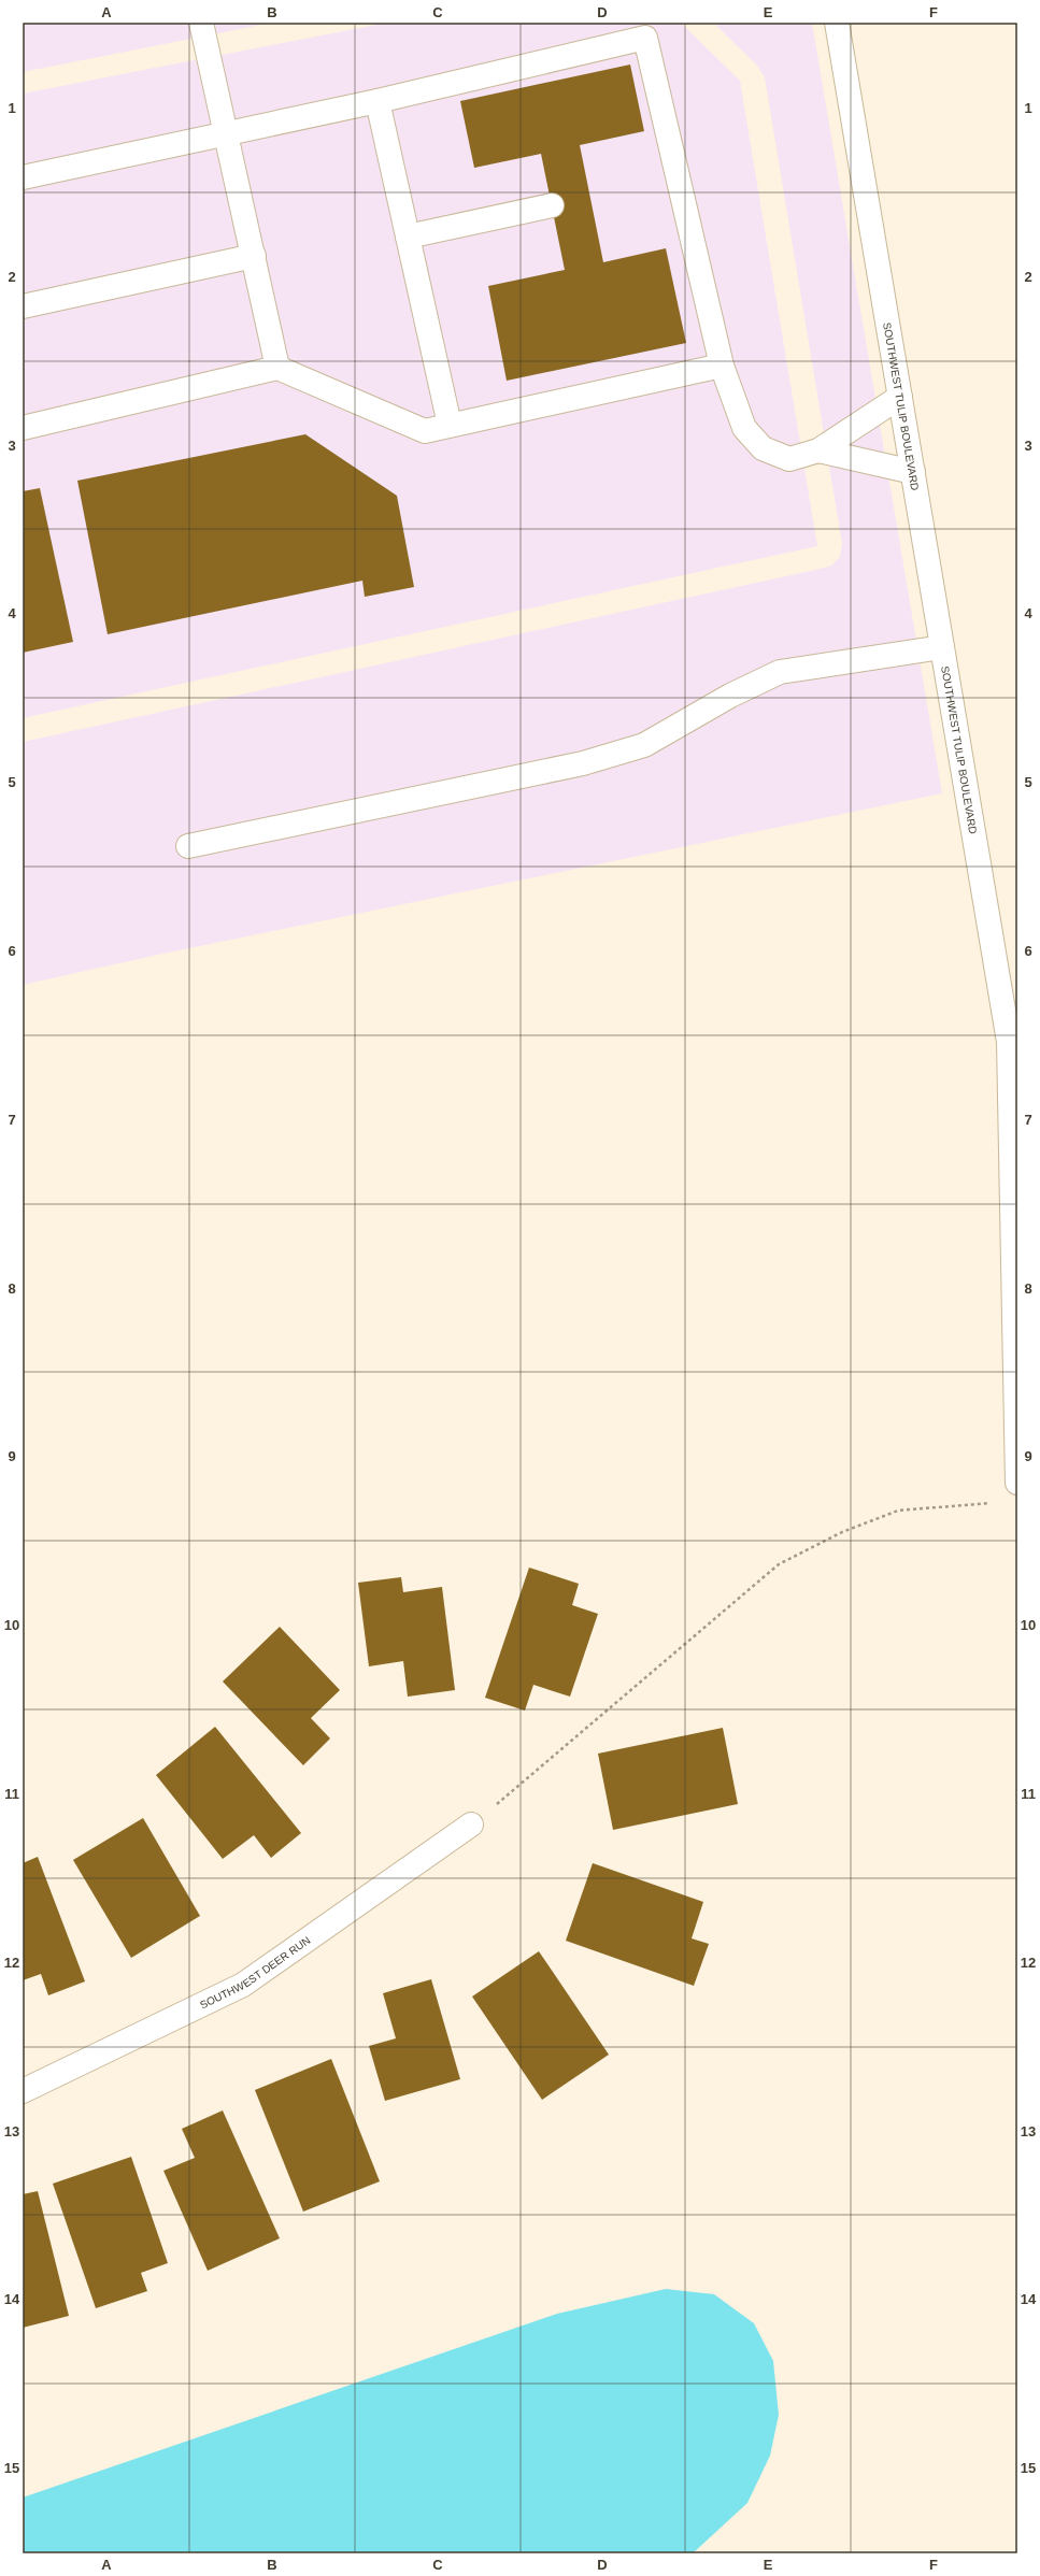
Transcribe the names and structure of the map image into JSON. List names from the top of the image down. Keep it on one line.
{"streets":{"street":["SOUTHWEST TULIP BOULEVARD","SOUTHWEST DEER RUN"]},"grid":{"columns":["A","B","C","D","E","F"],"rows":["1","2","3","4","5","6","7","8","9","10","11","12","13","14","15"]}}
